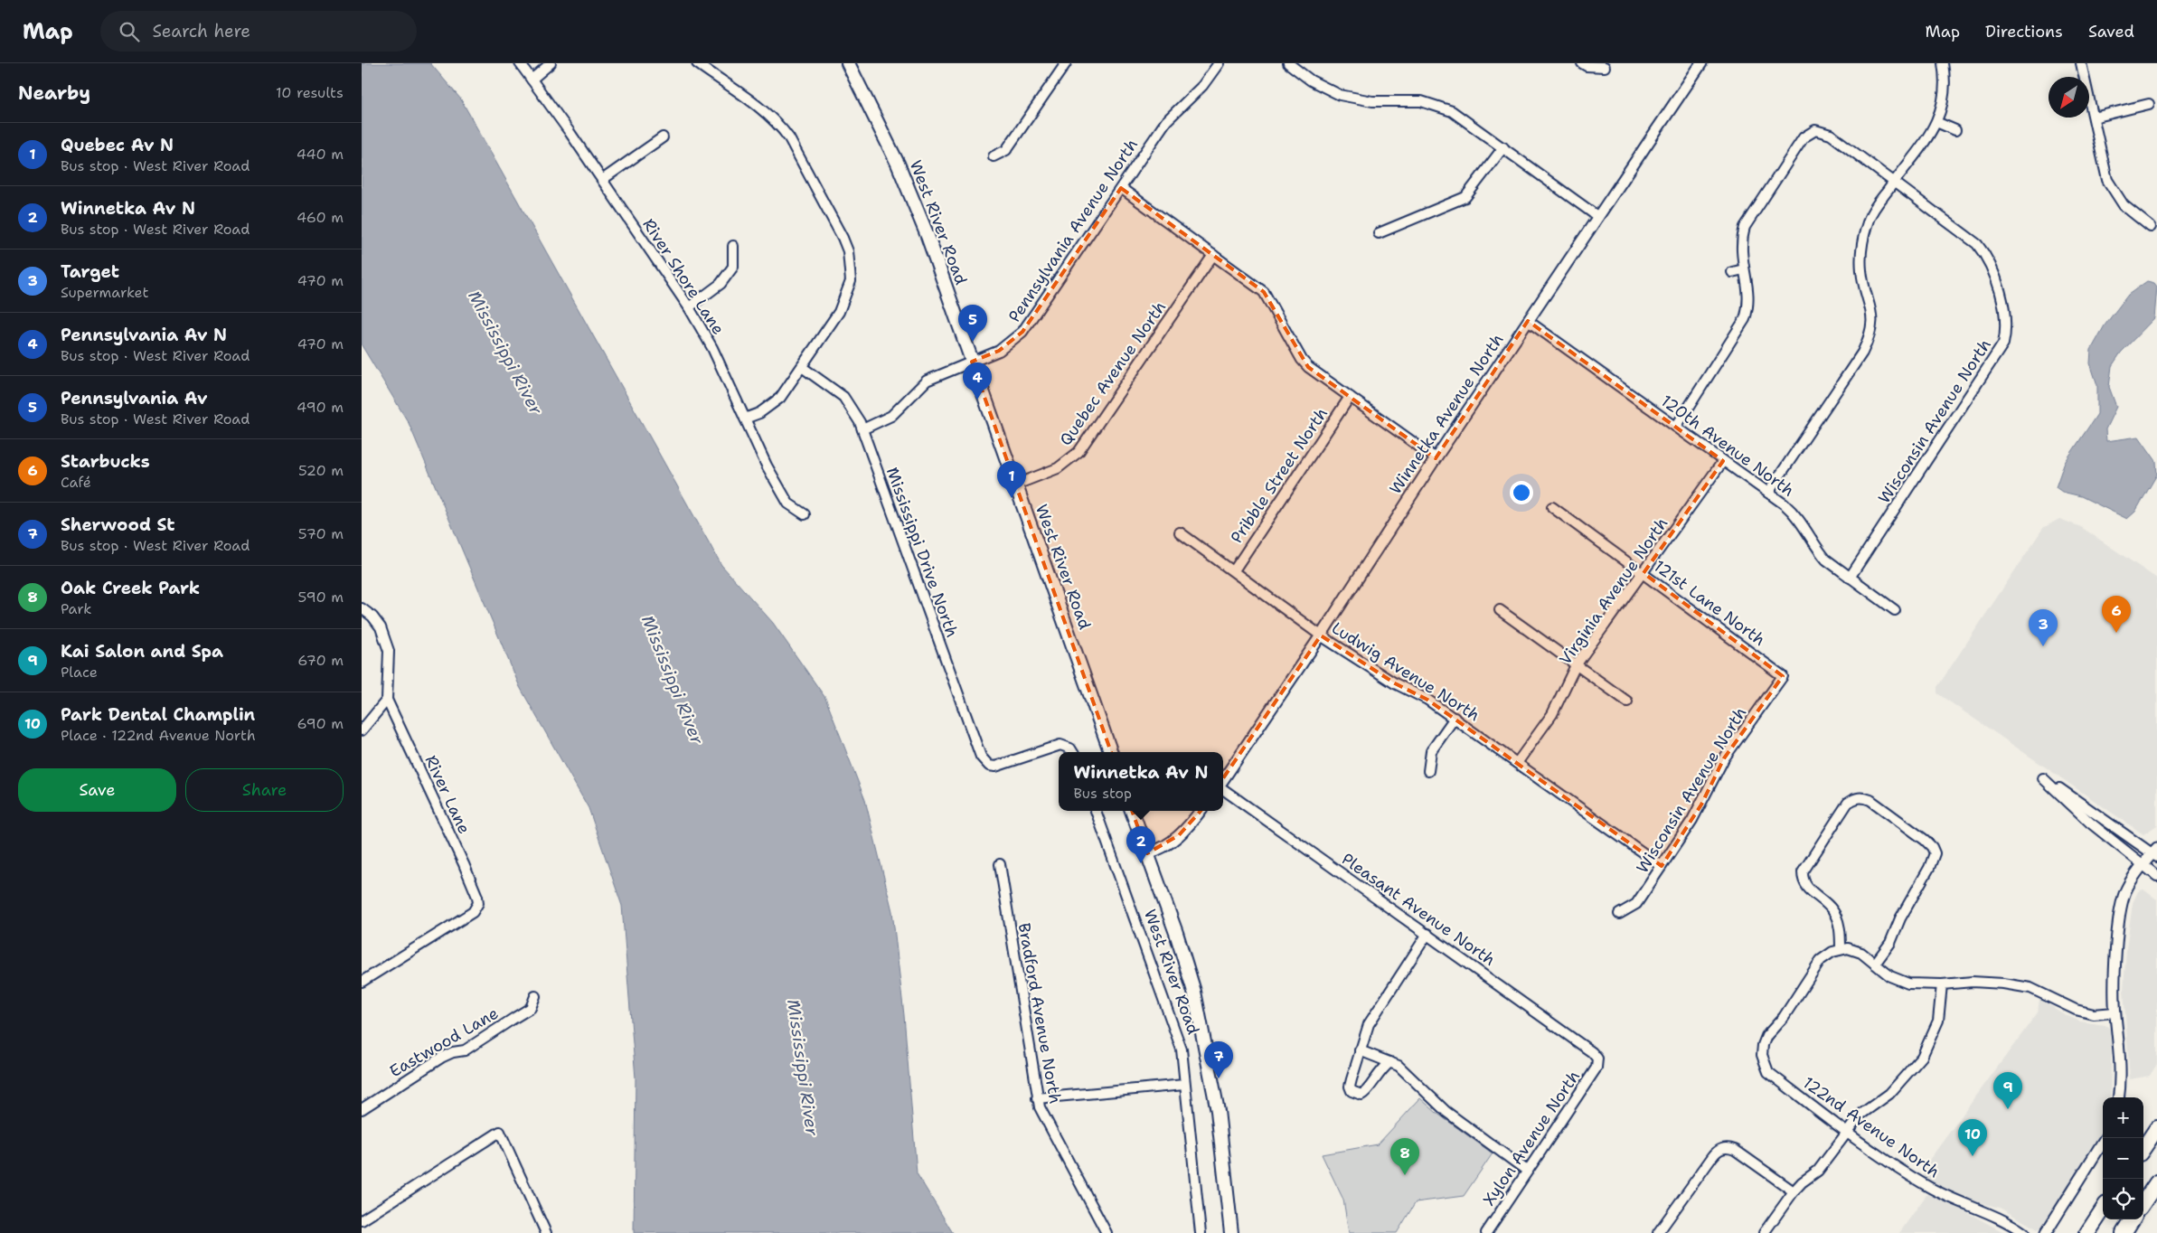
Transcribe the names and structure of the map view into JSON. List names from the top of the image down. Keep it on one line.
{"streets":{"main road":["West River Road"],"street":["Pennsylvania Avenue North","River Shore Lane","Quebec Avenue North","Winnetka Avenue North","Wisconsin Avenue North","120th Avenue North","Pribble Street North","Mississippi Drive North","Virginia Avenue North","121st Lane North","Ludwig Avenue North","River Lane","Pleasant Avenue North","Bradford Avenue North","Eastwood Lane","122nd Avenue North","Xylon Avenue North"]},"crossings":[["West River Road","Pennsylvania Avenue North"],["West River Road","Quebec Avenue North"],["Pennsylvania Avenue North","Mississippi Drive North"],["Winnetka Avenue North","120th Avenue North"],["Winnetka Avenue North","Ludwig Avenue North"],["Wisconsin Avenue North","120th Avenue North"],["Wisconsin Avenue North","121st Lane North"],["Wisconsin Avenue North","Ludwig Avenue North"],["120th Avenue North","Virginia Avenue North"],["Pribble Street North","Ludwig Avenue North"],["Virginia Avenue North","121st Lane North"],["Virginia Avenue North","Ludwig Avenue North"],["Pleasant Avenue North","Xylon Avenue North"]],"water":["Mississippi River"],"north":"bottom left","page":{"header":"Map","search":"Search here","nav":["Map","Directions","Saved"],"heading":["Nearby","10 results"],"list":[{"mark":"1","name":"Quebec Av N","note":"Bus stop · West River Road","value":"440 m"},{"mark":"2","name":"Winnetka Av N","note":"Bus stop · West River Road","value":"460 m"},{"mark":"3","name":"Target","note":"Supermarket","value":"470 m"},{"mark":"4","name":"Pennsylvania Av N","note":"Bus stop · West River Road","value":"470 m"},{"mark":"5","name":"Pennsylvania Av","note":"Bus stop · West River Road","value":"490 m"},{"mark":"6","name":"Starbucks","note":"Café","value":"520 m"},{"mark":"7","name":"Sherwood St","note":"Bus stop · West River Road","value":"570 m"},{"mark":"8","name":"Oak Creek Park","note":"Park","value":"590 m"},{"mark":"9","name":"Kai Salon and Spa","note":"Place","value":"670 m"},{"mark":"10","name":"Park Dental Champlin","note":"Place · 122nd Avenue North","value":"690 m"}],"pins":["5","4","1","6","3","2","7","9","10","8"],"popup":["Winnetka Av N","Bus stop"],"buttons":["Save","Share"],"map_buttons":["+","−"]}}
